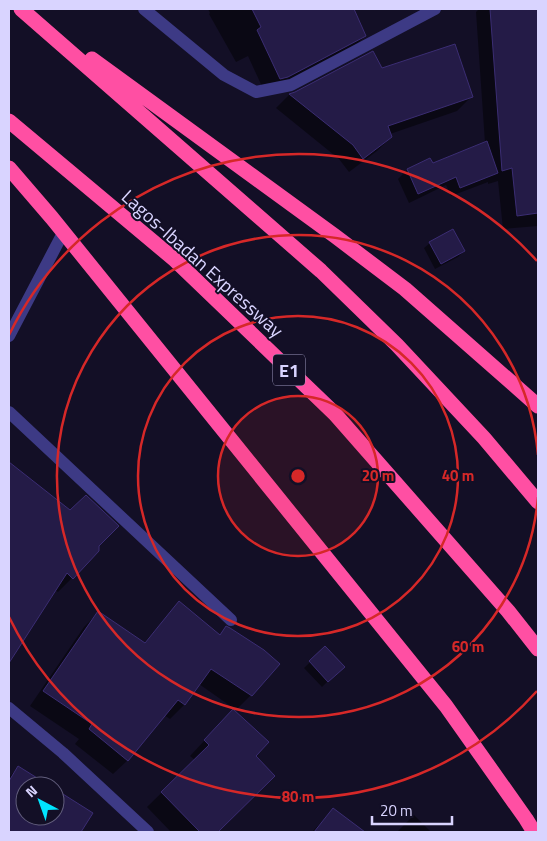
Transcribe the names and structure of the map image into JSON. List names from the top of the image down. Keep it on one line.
{"streets":{"highway":["Lagos-Ibadan Expressway","E1"]},"scale_bar":"20 m","north":"top left","rings":["20 m","40 m","60 m","80 m"]}
